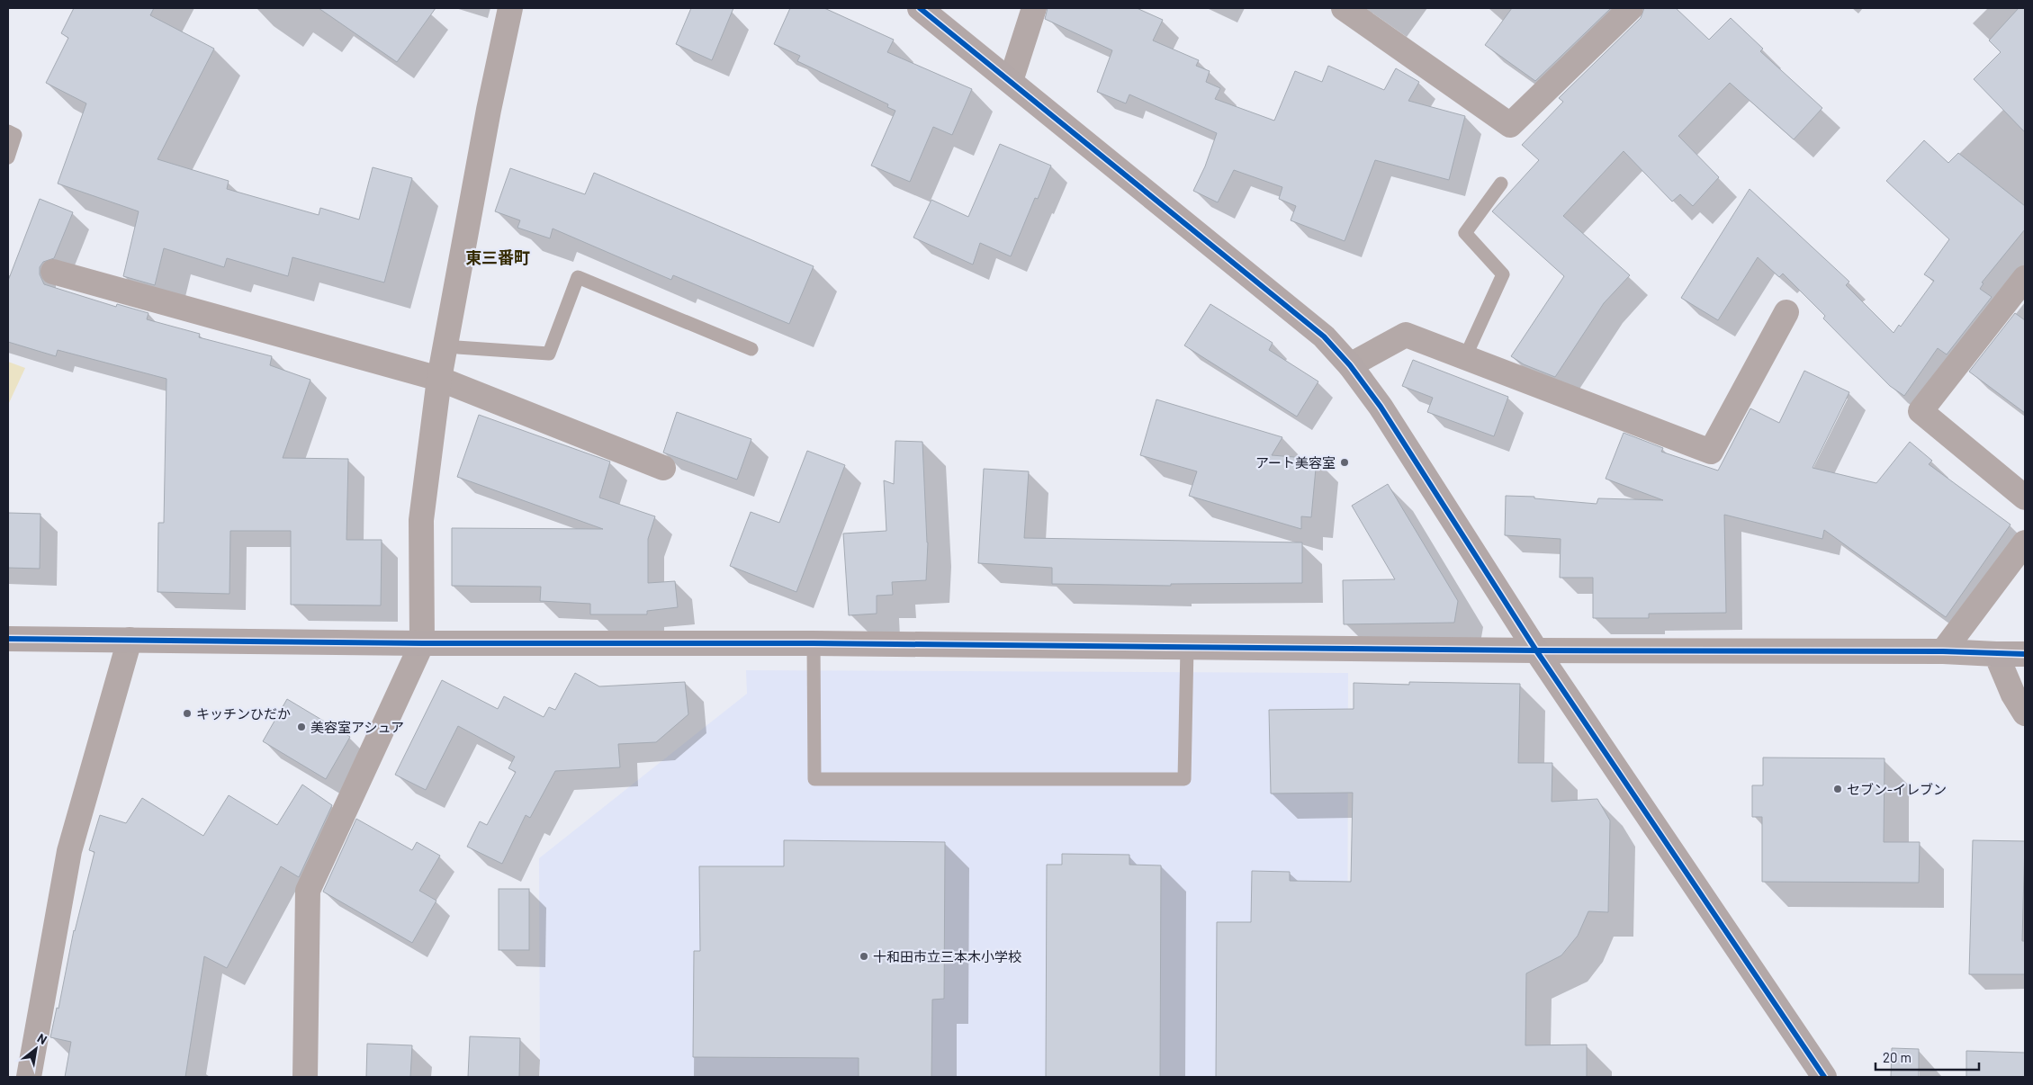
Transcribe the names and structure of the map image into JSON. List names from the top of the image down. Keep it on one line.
{"districts":["東三番町"],"places":["アート美容室","キッチンひだか","美容室アシュア","セブン-イレブン","十和田市立三本木小学校"],"scale_bar":"20 m","north":"top right"}
